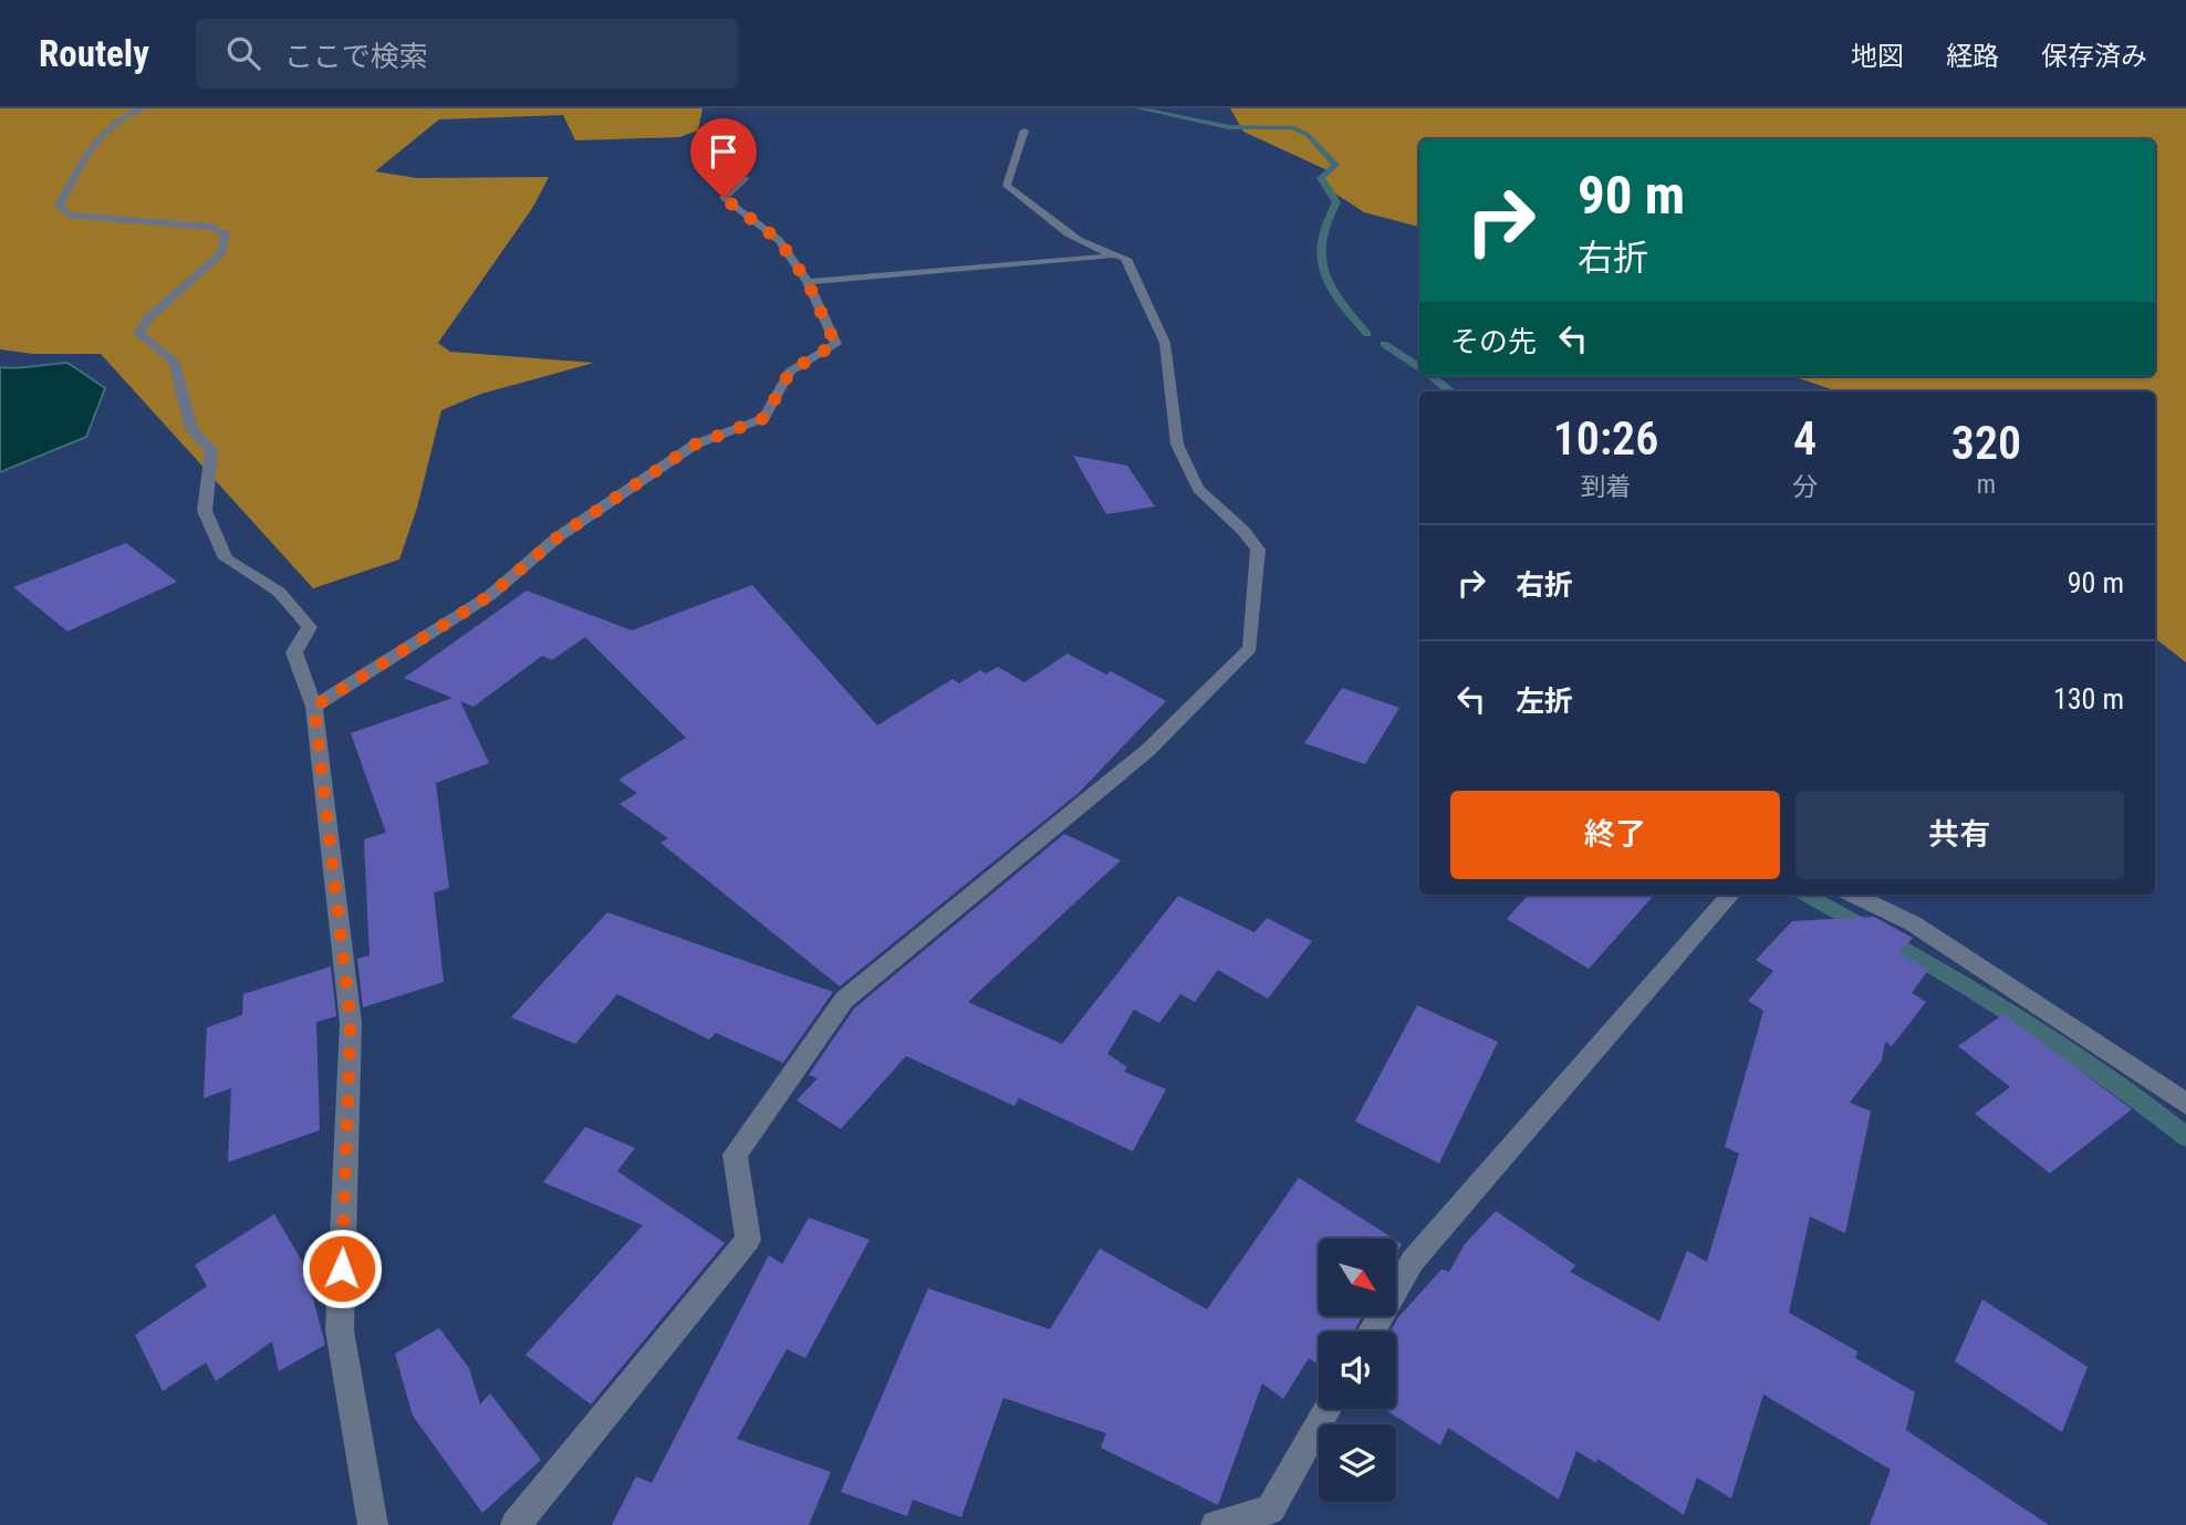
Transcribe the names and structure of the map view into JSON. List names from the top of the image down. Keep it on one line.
{"north":"bottom right","page":{"header":"Routely","search":"ここで検索","nav":["地図","経路","保存済み"],"turn":["90 m","右折"],"then":"その先","eta":["10:26","到着","4","分","320","m"],"list":[{"name":"右折","value":"90 m"},{"name":"左折","value":"130 m"}],"buttons":["終了","共有"]}}
